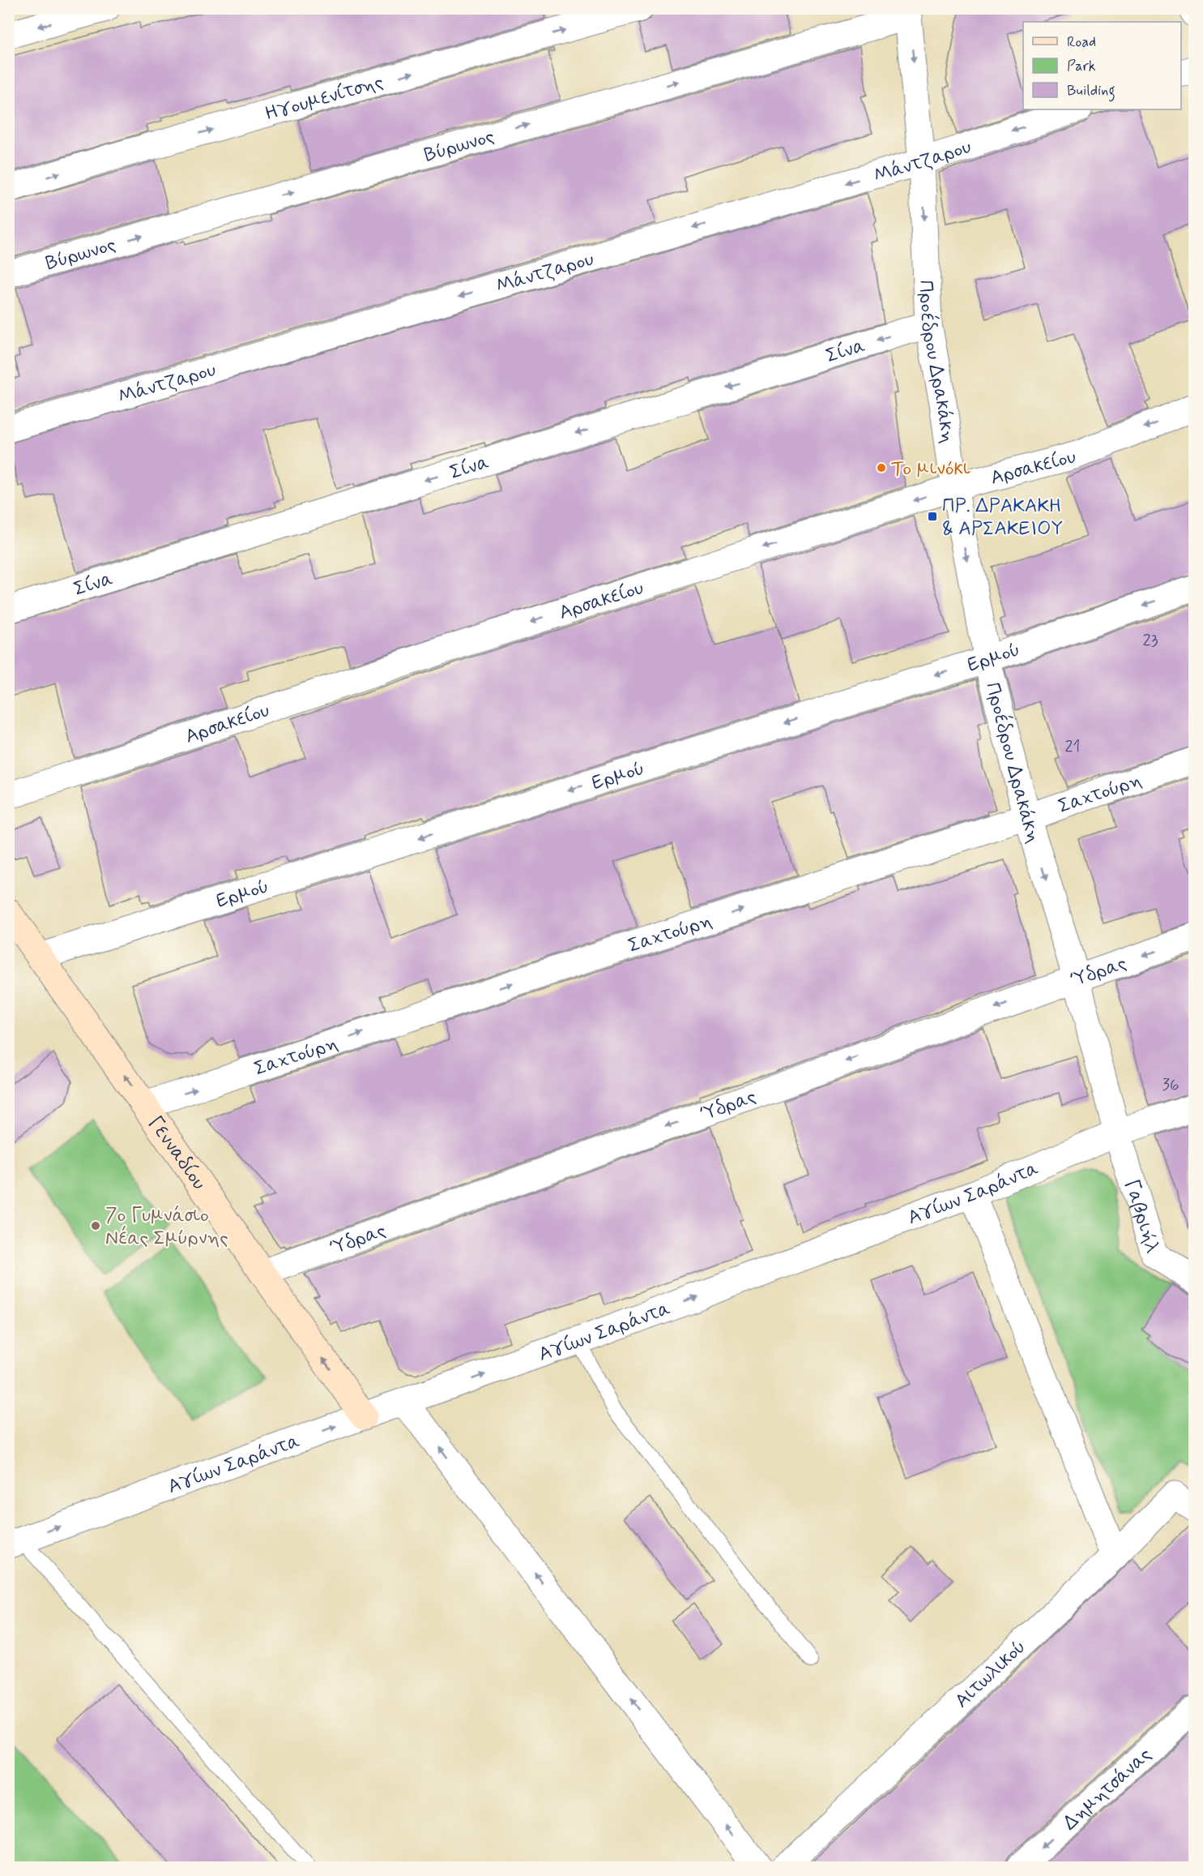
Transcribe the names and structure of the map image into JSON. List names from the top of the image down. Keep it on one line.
{"streets":{"street":["Ηγουμενίτσης","Βύρωνος","Μάντζαρου","Σίνα","Προέδρου Δρακάκη","Αρσακείου","Ερμού","Σαχτούρη","Ύδρας","Γενναδίου","Αγίων Σαράντα","Γαβριήλ","Αιτωλικού","Δημητσάνας"]},"crossings":[["Βύρωνος","Προέδρου Δρακάκη"],["Μάντζαρου","Προέδρου Δρακάκη"],["Σίνα","Προέδρου Δρακάκη"],["Προέδρου Δρακάκη","Αρσακείου"],["Προέδρου Δρακάκη","Ερμού"],["Προέδρου Δρακάκη","Σαχτούρη"],["Προέδρου Δρακάκη","Ύδρας"],["Προέδρου Δρακάκη","Αγίων Σαράντα"],["Προέδρου Δρακάκη","Γαβριήλ"],["Ερμού","Γενναδίου"],["Σαχτούρη","Γενναδίου"],["Ύδρας","Γενναδίου"],["Γενναδίου","Αγίων Σαράντα"],["Αγίων Σαράντα","Γαβριήλ"]],"one_way":["Ηγουμενίτσης","Βύρωνος","Μάντζαρου","Σίνα","Προέδρου Δρακάκη","Αρσακείου","Ερμού","Σαχτούρη","Ύδρας","Γενναδίου","Αγίων Σαράντα","Δημητσάνας"],"places":{"other":["Το μινόκι","7ο Γυμνάσιο Νέας Σμύρνης"],"transit":["ΠΡ. ΔΡΑΚΑΚΗ & ΑΡΣΑΚΕΙΟΥ"]},"house_numbers":["23","21","36"],"legend":["Road","Park","Building"]}
